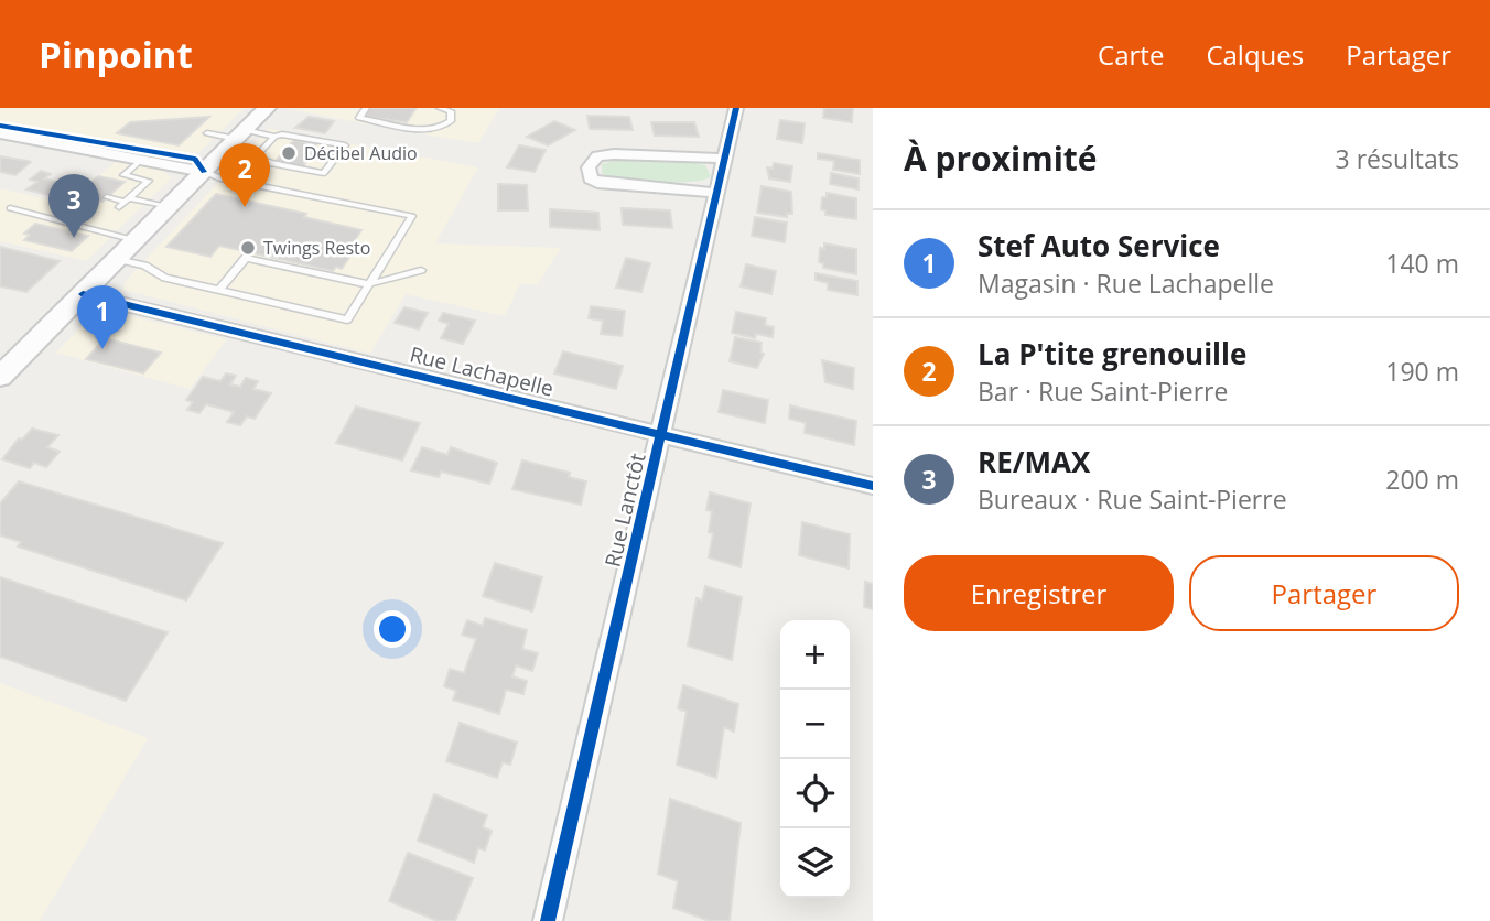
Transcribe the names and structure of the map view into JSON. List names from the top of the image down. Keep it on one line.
{"streets":{"street":["Rue Lachapelle","Rue Lanctôt"]},"crossings":[["Rue Lachapelle","Rue Lanctôt"]],"places":["Décibel Audio","Twings Resto"],"page":{"header":"Pinpoint","nav":["Carte","Calques","Partager"],"heading":["À proximité","3 résultats"],"pins":["2","3","1"],"list":[{"mark":"1","name":"Stef Auto Service","note":"Magasin · Rue Lachapelle","value":"140 m"},{"mark":"2","name":"La P'tite grenouille","note":"Bar · Rue Saint-Pierre","value":"190 m"},{"mark":"3","name":"RE/MAX","note":"Bureaux · Rue Saint-Pierre","value":"200 m"}],"buttons":["Enregistrer","Partager"],"map_buttons":["+","−"]}}
